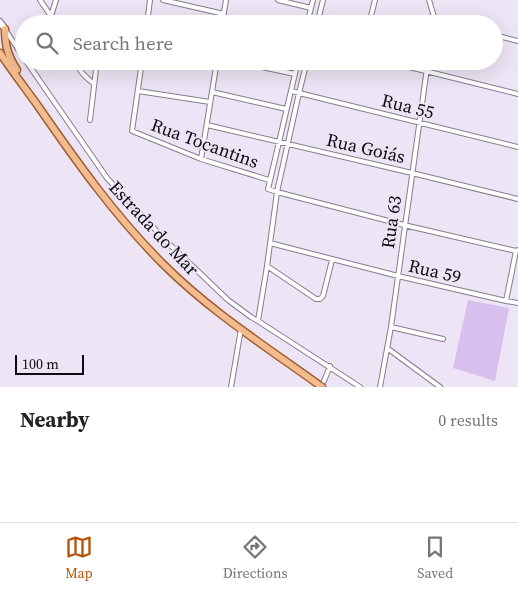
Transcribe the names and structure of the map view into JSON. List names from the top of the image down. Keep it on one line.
{"streets":{"main road":["Estrada do Mar"],"street":["Rua 55","Rua Tocantins","Rua Goiás","Rua 63","Rua 59"]},"crossings":[["Rua 55","Rua 63"],["Rua Tocantins","Rua 63"],["Rua Goiás","Rua 63"],["Rua 63","Rua 59"]],"scale_bar":"100 m","page":{"search":"Search here","scale":"100 m","heading":["Nearby","0 results"],"nav":["Map","Directions","Saved"]}}
